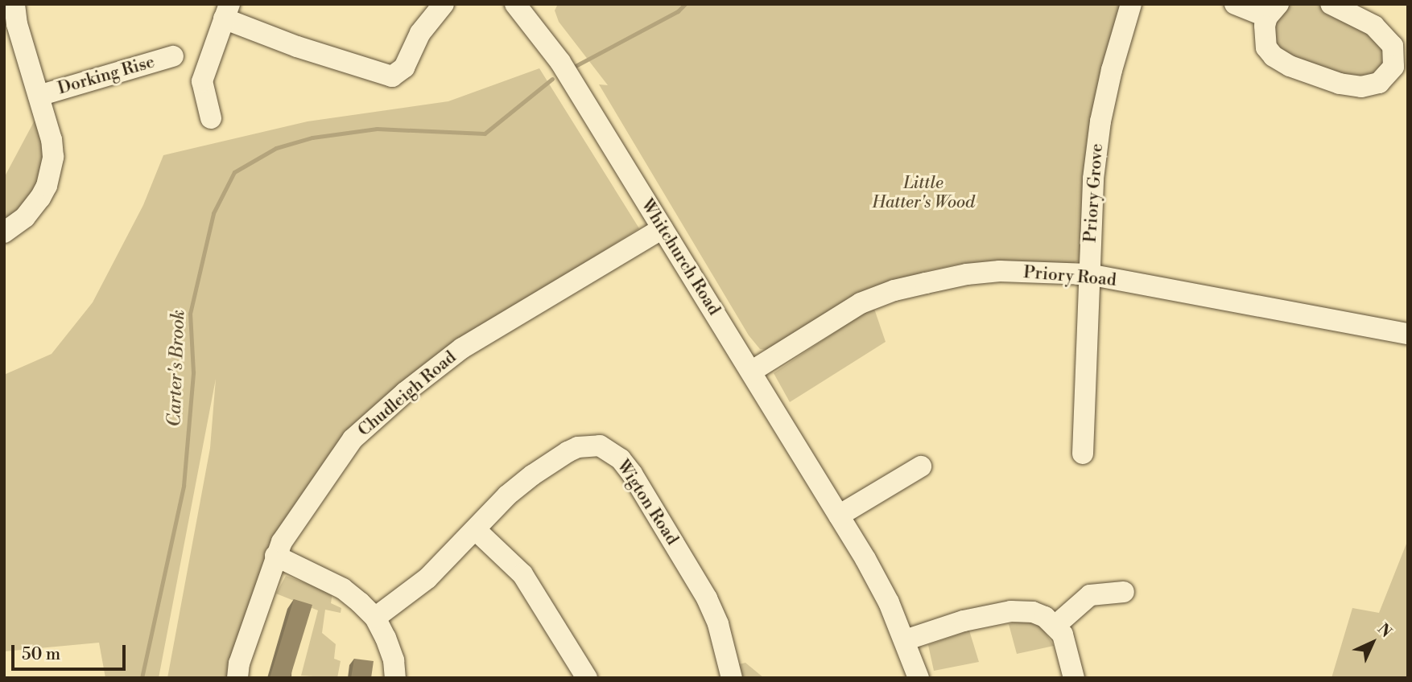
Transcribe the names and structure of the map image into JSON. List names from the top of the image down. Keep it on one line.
{"streets":{"street":["Dorking Rise","Priory Grove","Whitchurch Road","Priory Road","Chudleigh Road","Wigton Road"]},"crossings":[["Priory Grove","Priory Road"],["Whitchurch Road","Priory Road"],["Whitchurch Road","Chudleigh Road"]],"water":["Carter's Brook"],"parks":["Little Hatter's Wood"],"scale_bar":"50 m","north":"top right"}
